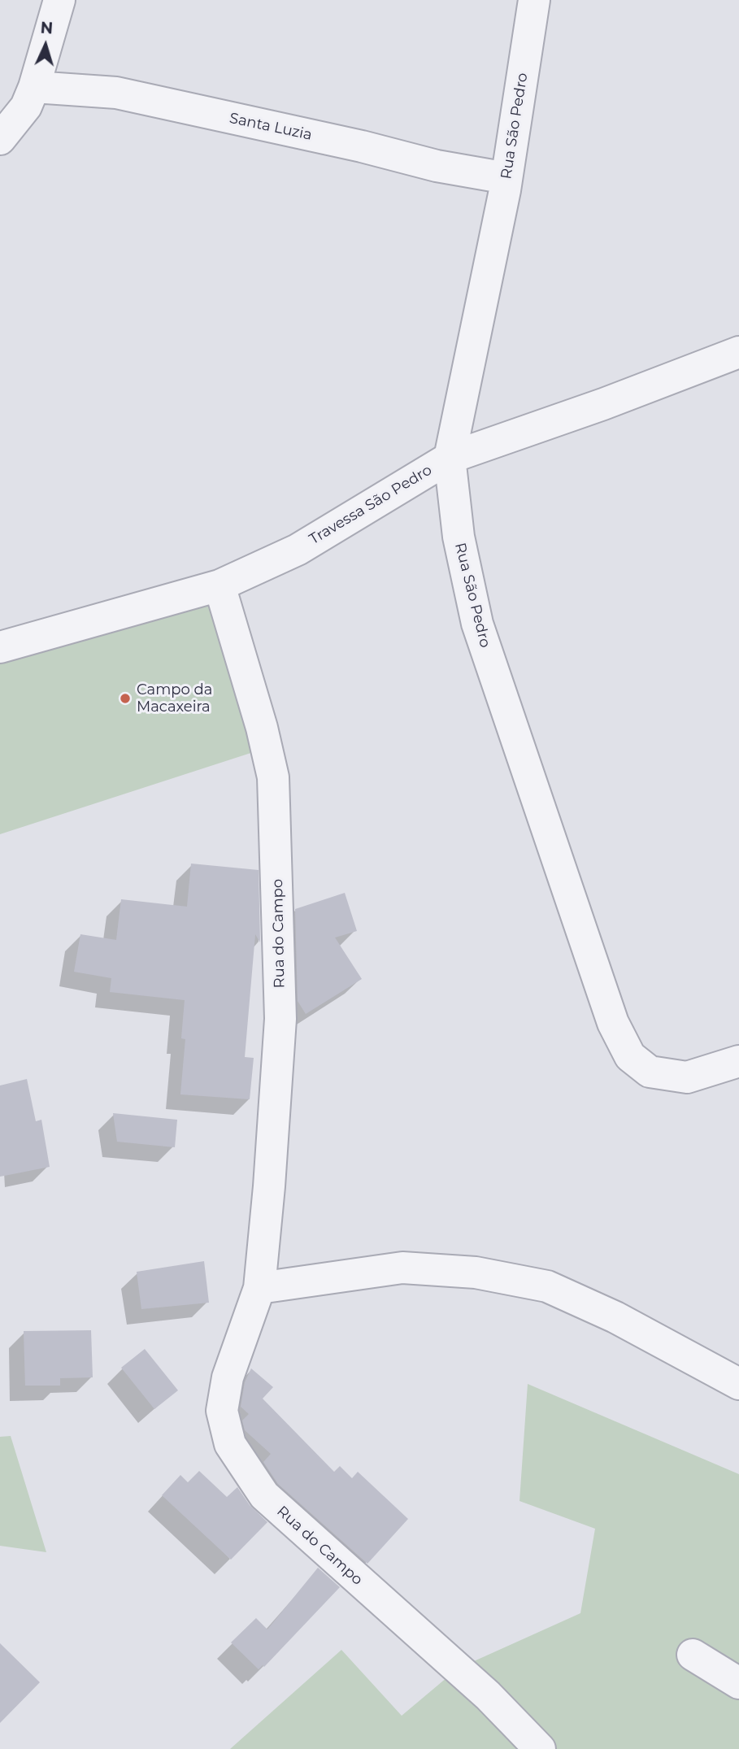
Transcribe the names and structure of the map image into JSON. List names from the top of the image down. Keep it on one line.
{"streets":{"street":["Rua São Pedro","Santa Luzia","Travessa São Pedro","Rua do Campo"]},"crossings":[["Rua São Pedro","Santa Luzia"],["Rua São Pedro","Travessa São Pedro"],["Travessa São Pedro","Rua do Campo"]],"places":["Campo da Macaxeira"],"north":"top"}
